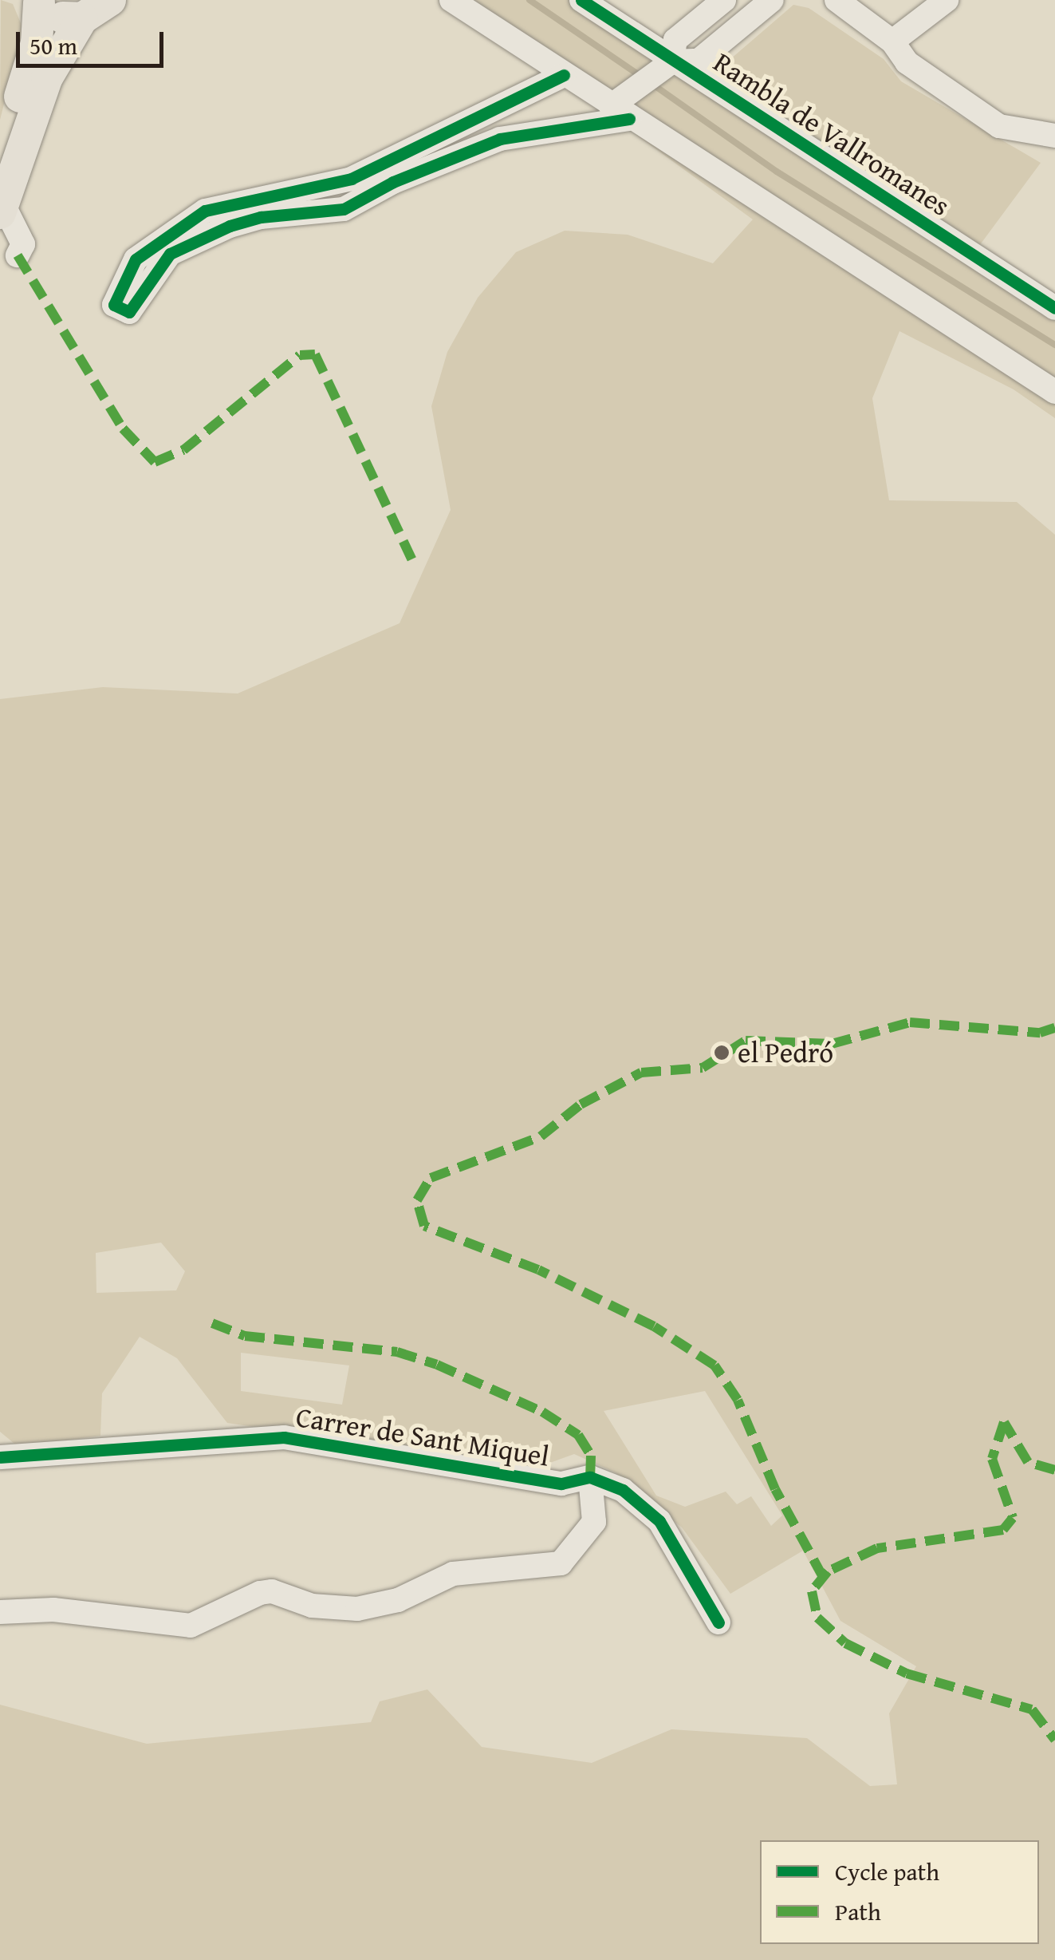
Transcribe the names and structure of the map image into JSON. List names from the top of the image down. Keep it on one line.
{"streets":{"street":["Rambla de Vallromanes","Carrer de Sant Miquel"]},"places":["el Pedró"],"legend":["Cycle path","Path"],"scale_bar":"50 m"}
